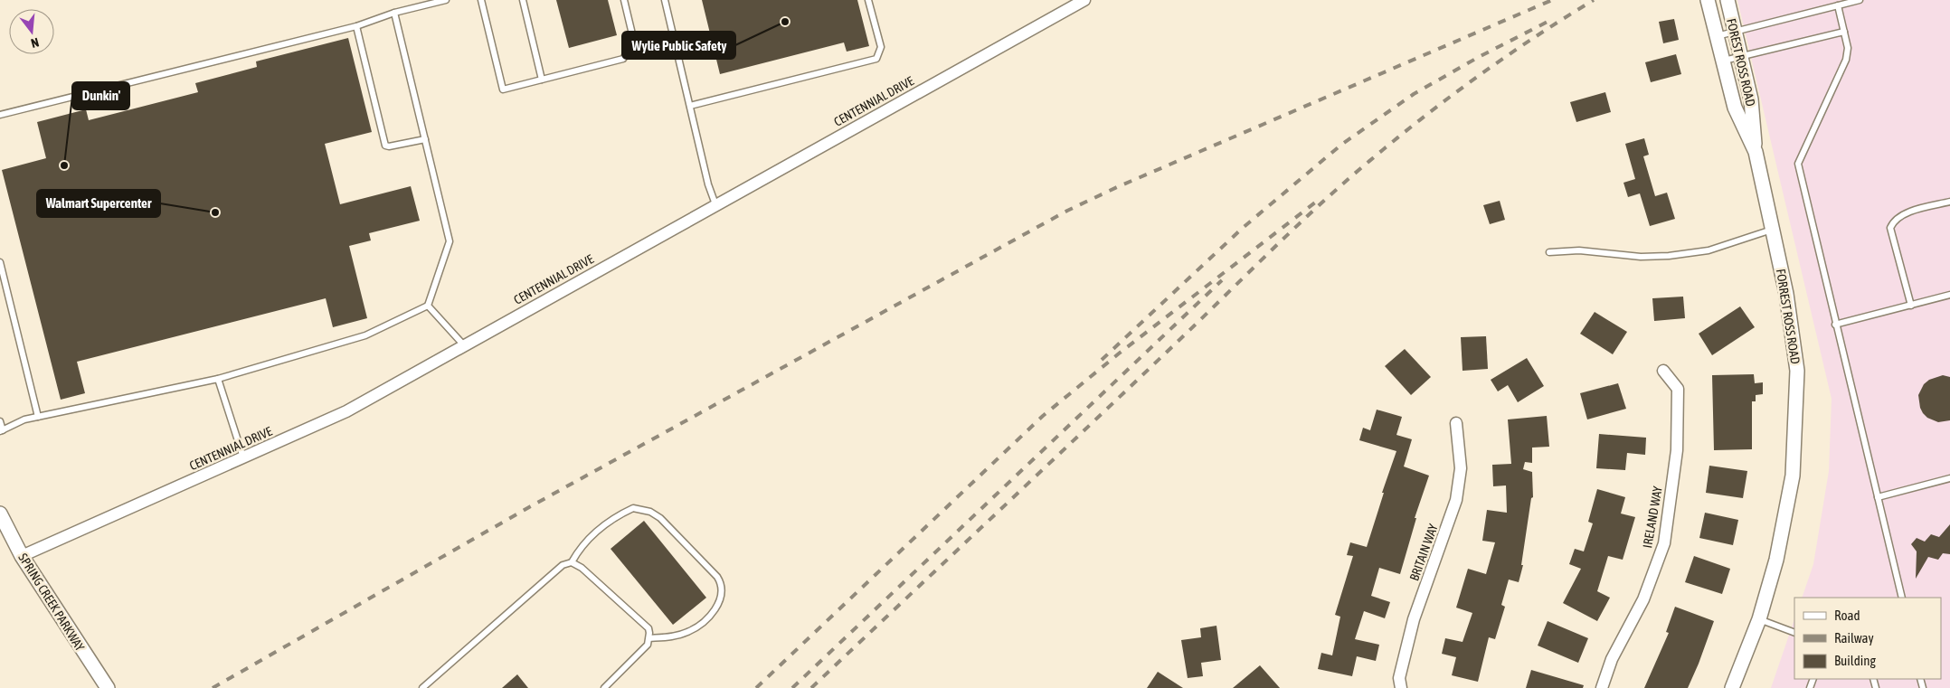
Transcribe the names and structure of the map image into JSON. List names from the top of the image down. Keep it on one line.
{"streets":{"street":["FOREST ROSS ROAD","CENTENNIAL DRIVE","FORREST ROSS ROAD","IRELAND WAY","BRITAIN WAY","SPRING CREEK PARKWAY"]},"crossings":[["FOREST ROSS ROAD","FORREST ROSS ROAD"],["CENTENNIAL DRIVE","SPRING CREEK PARKWAY"]],"places":["Wylie Public Safety","Dunkin'","Walmart Supercenter"],"legend":["Road","Railway","Building"],"north":"bottom"}
